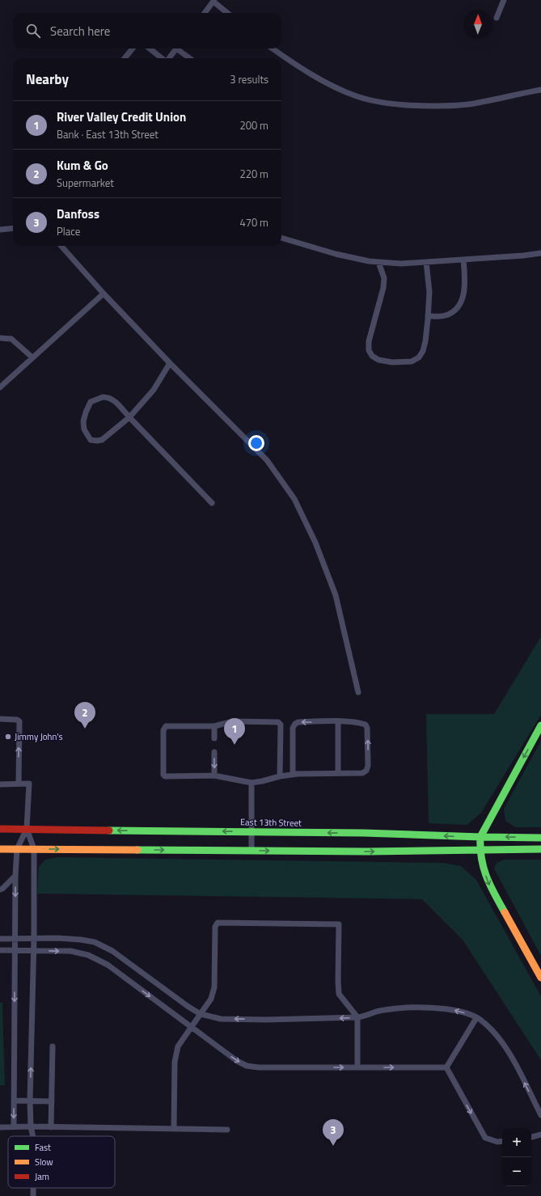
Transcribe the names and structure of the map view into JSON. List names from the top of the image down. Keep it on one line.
{"streets":{"main road":["East 13th Street"]},"places":["Jimmy John's"],"legend":["Fast","Slow","Jam"],"north":"top","page":{"search":"Search here","heading":["Nearby","3 results"],"list":[{"mark":"1","name":"River Valley Credit Union","note":"Bank · East 13th Street","value":"200 m"},{"mark":"2","name":"Kum & Go","note":"Supermarket","value":"220 m"},{"mark":"3","name":"Danfoss","note":"Place","value":"470 m"}],"pins":["2","1","3"],"map_buttons":["+","−"]}}
